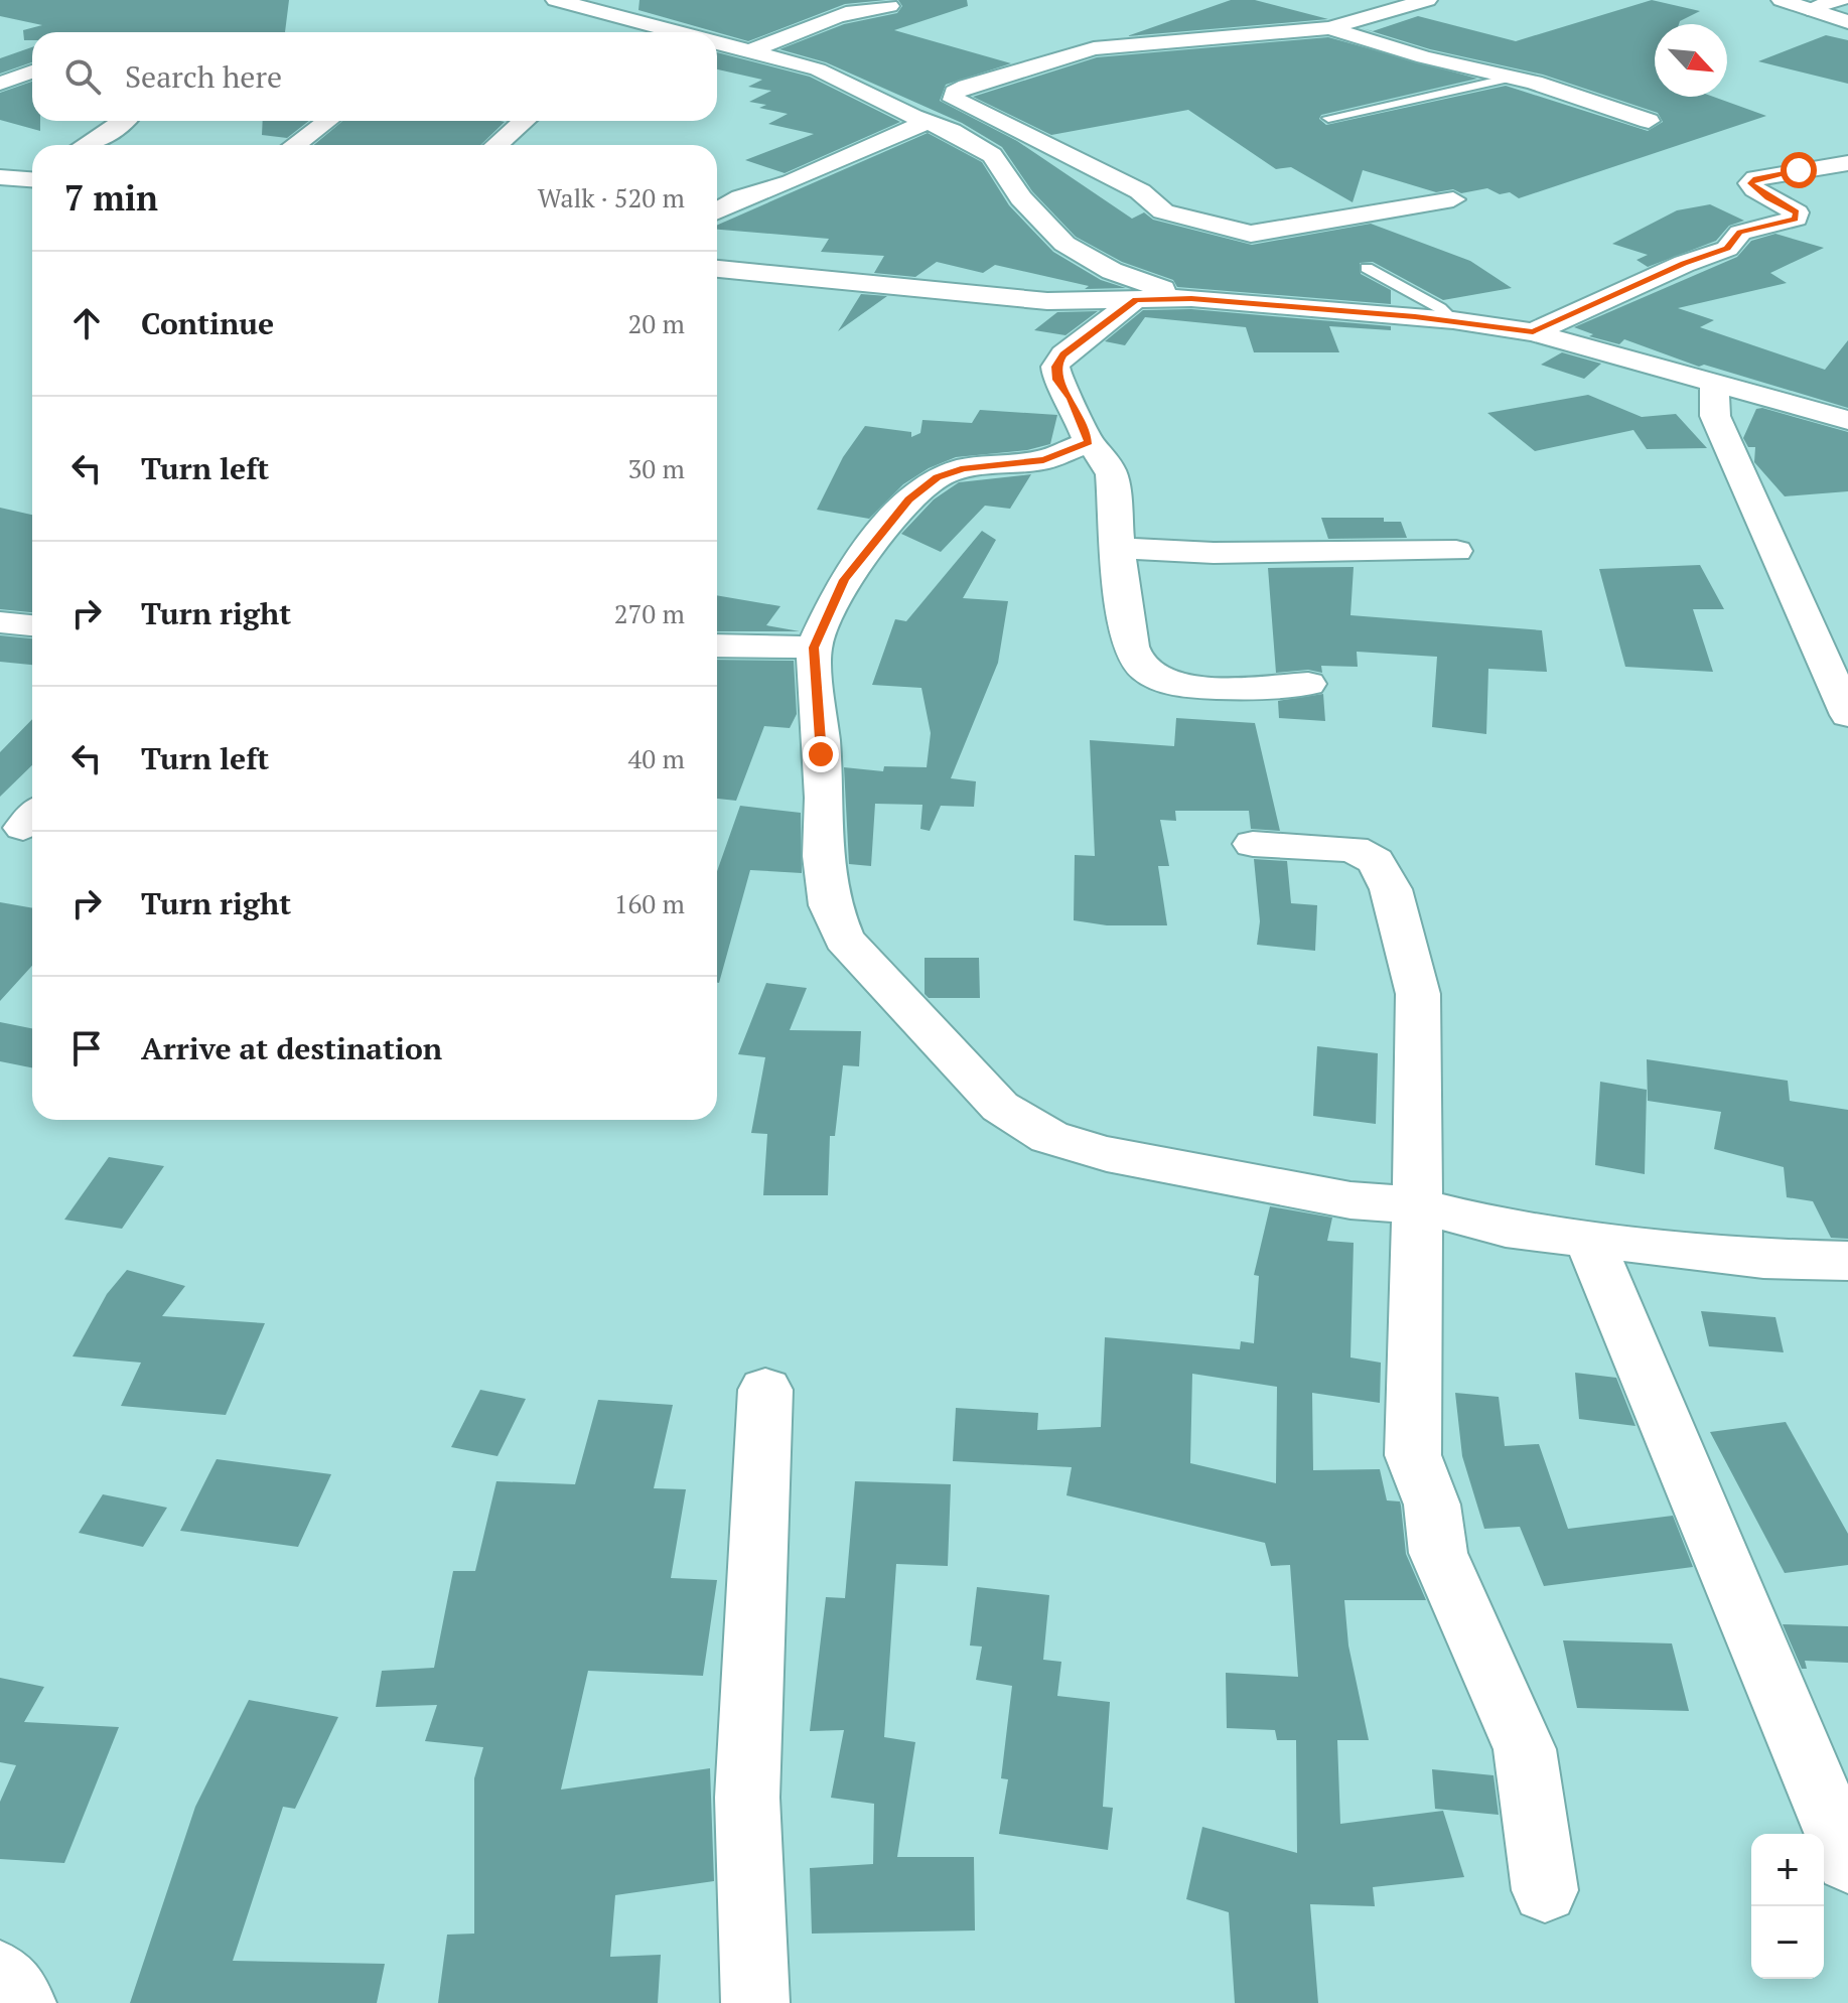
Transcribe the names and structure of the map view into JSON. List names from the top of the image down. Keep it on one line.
{"north":"bottom right","page":{"search":"Search here","heading":["7 min","Walk · 520 m"],"list":[["Continue","20 m"],["Turn left","30 m"],["Turn right","270 m"],["Turn left","40 m"],["Turn right","160 m"],"Arrive at destination"],"map_buttons":["+","−"]}}
